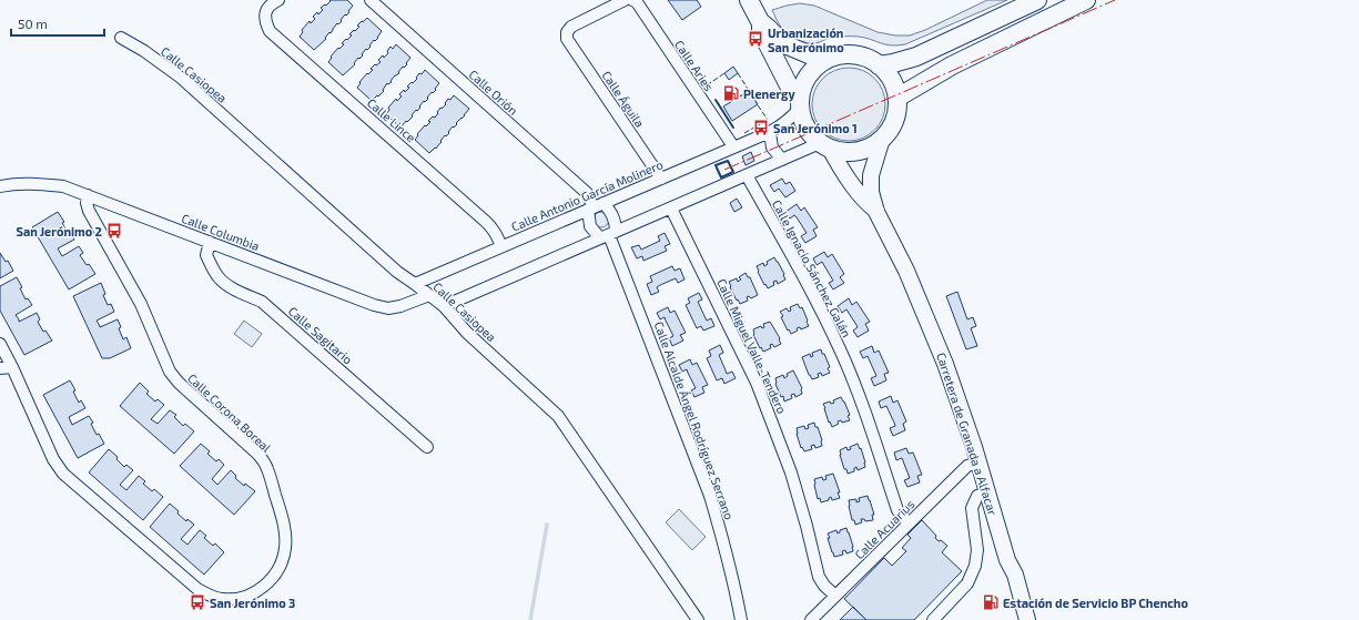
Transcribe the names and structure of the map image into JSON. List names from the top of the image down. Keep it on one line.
{"streets":{"street":["Calle Aries","Calle Casiopea","Calle Orión","Calle Águila","Calle Lince","Calle Antonio García Molinero","Calle Columbia","Calle Ignacio Sánchez Galán","Calle Sagitario","Calle Miguel Valle-Tendero","Calle Corona Boreal","Calle Alcalde Ángel Rodríguez Serrano","Carretera de Granada a Alfacar","Calle Acuarius"]},"crossings":[["Calle Aries","Calle Antonio García Molinero"],["Calle Casiopea","Calle Antonio García Molinero"],["Calle Casiopea","Calle Columbia"],["Calle Orión","Calle Antonio García Molinero"],["Calle Orión","Calle Alcalde Ángel Rodríguez Serrano"],["Calle Águila","Calle Antonio García Molinero"],["Calle Lince","Calle Antonio García Molinero"],["Calle Antonio García Molinero","Carretera de Granada a Alfacar"],["Calle Columbia","Calle Sagitario"],["Calle Columbia","Calle Corona Boreal"],["Calle Ignacio Sánchez Galán","Calle Acuarius"],["Calle Miguel Valle-Tendero","Calle Acuarius"],["Carretera de Granada a Alfacar","Calle Acuarius"]],"places":{"bus stop":["Urbanización San Jerónimo","San Jerónimo 1","San Jerónimo 2","San Jerónimo 3"],"fuel station":["Plenergy","Estación de Servicio BP Chencho"]},"scale_bar":"50 m"}
